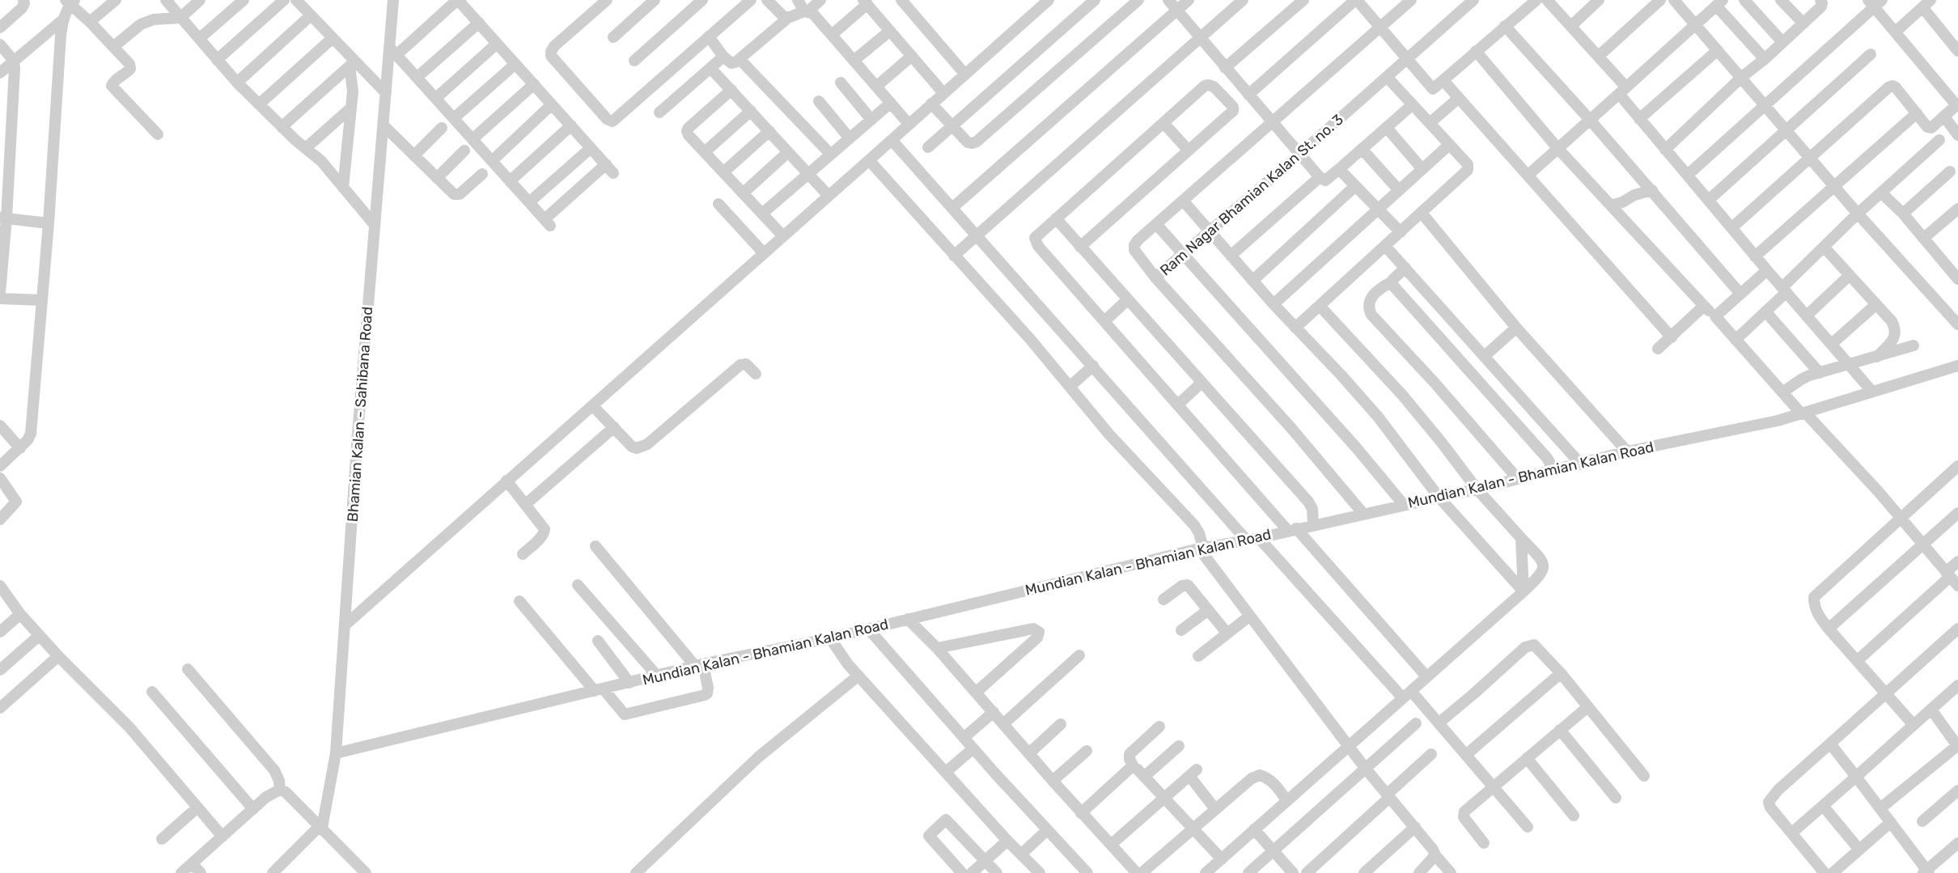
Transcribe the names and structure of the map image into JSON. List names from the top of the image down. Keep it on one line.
{"streets":{"street":["Ram Nagar Bhamian Kalan St. no. 3","Bhamian Kalan - Sahibana Road","Mundian Kalan - Bhamian Kalan Road"]},"crossings":[["Ram Nagar Bhamian Kalan St. no. 3","Mundian Kalan - Bhamian Kalan Road"],["Bhamian Kalan - Sahibana Road","Mundian Kalan - Bhamian Kalan Road"]]}
